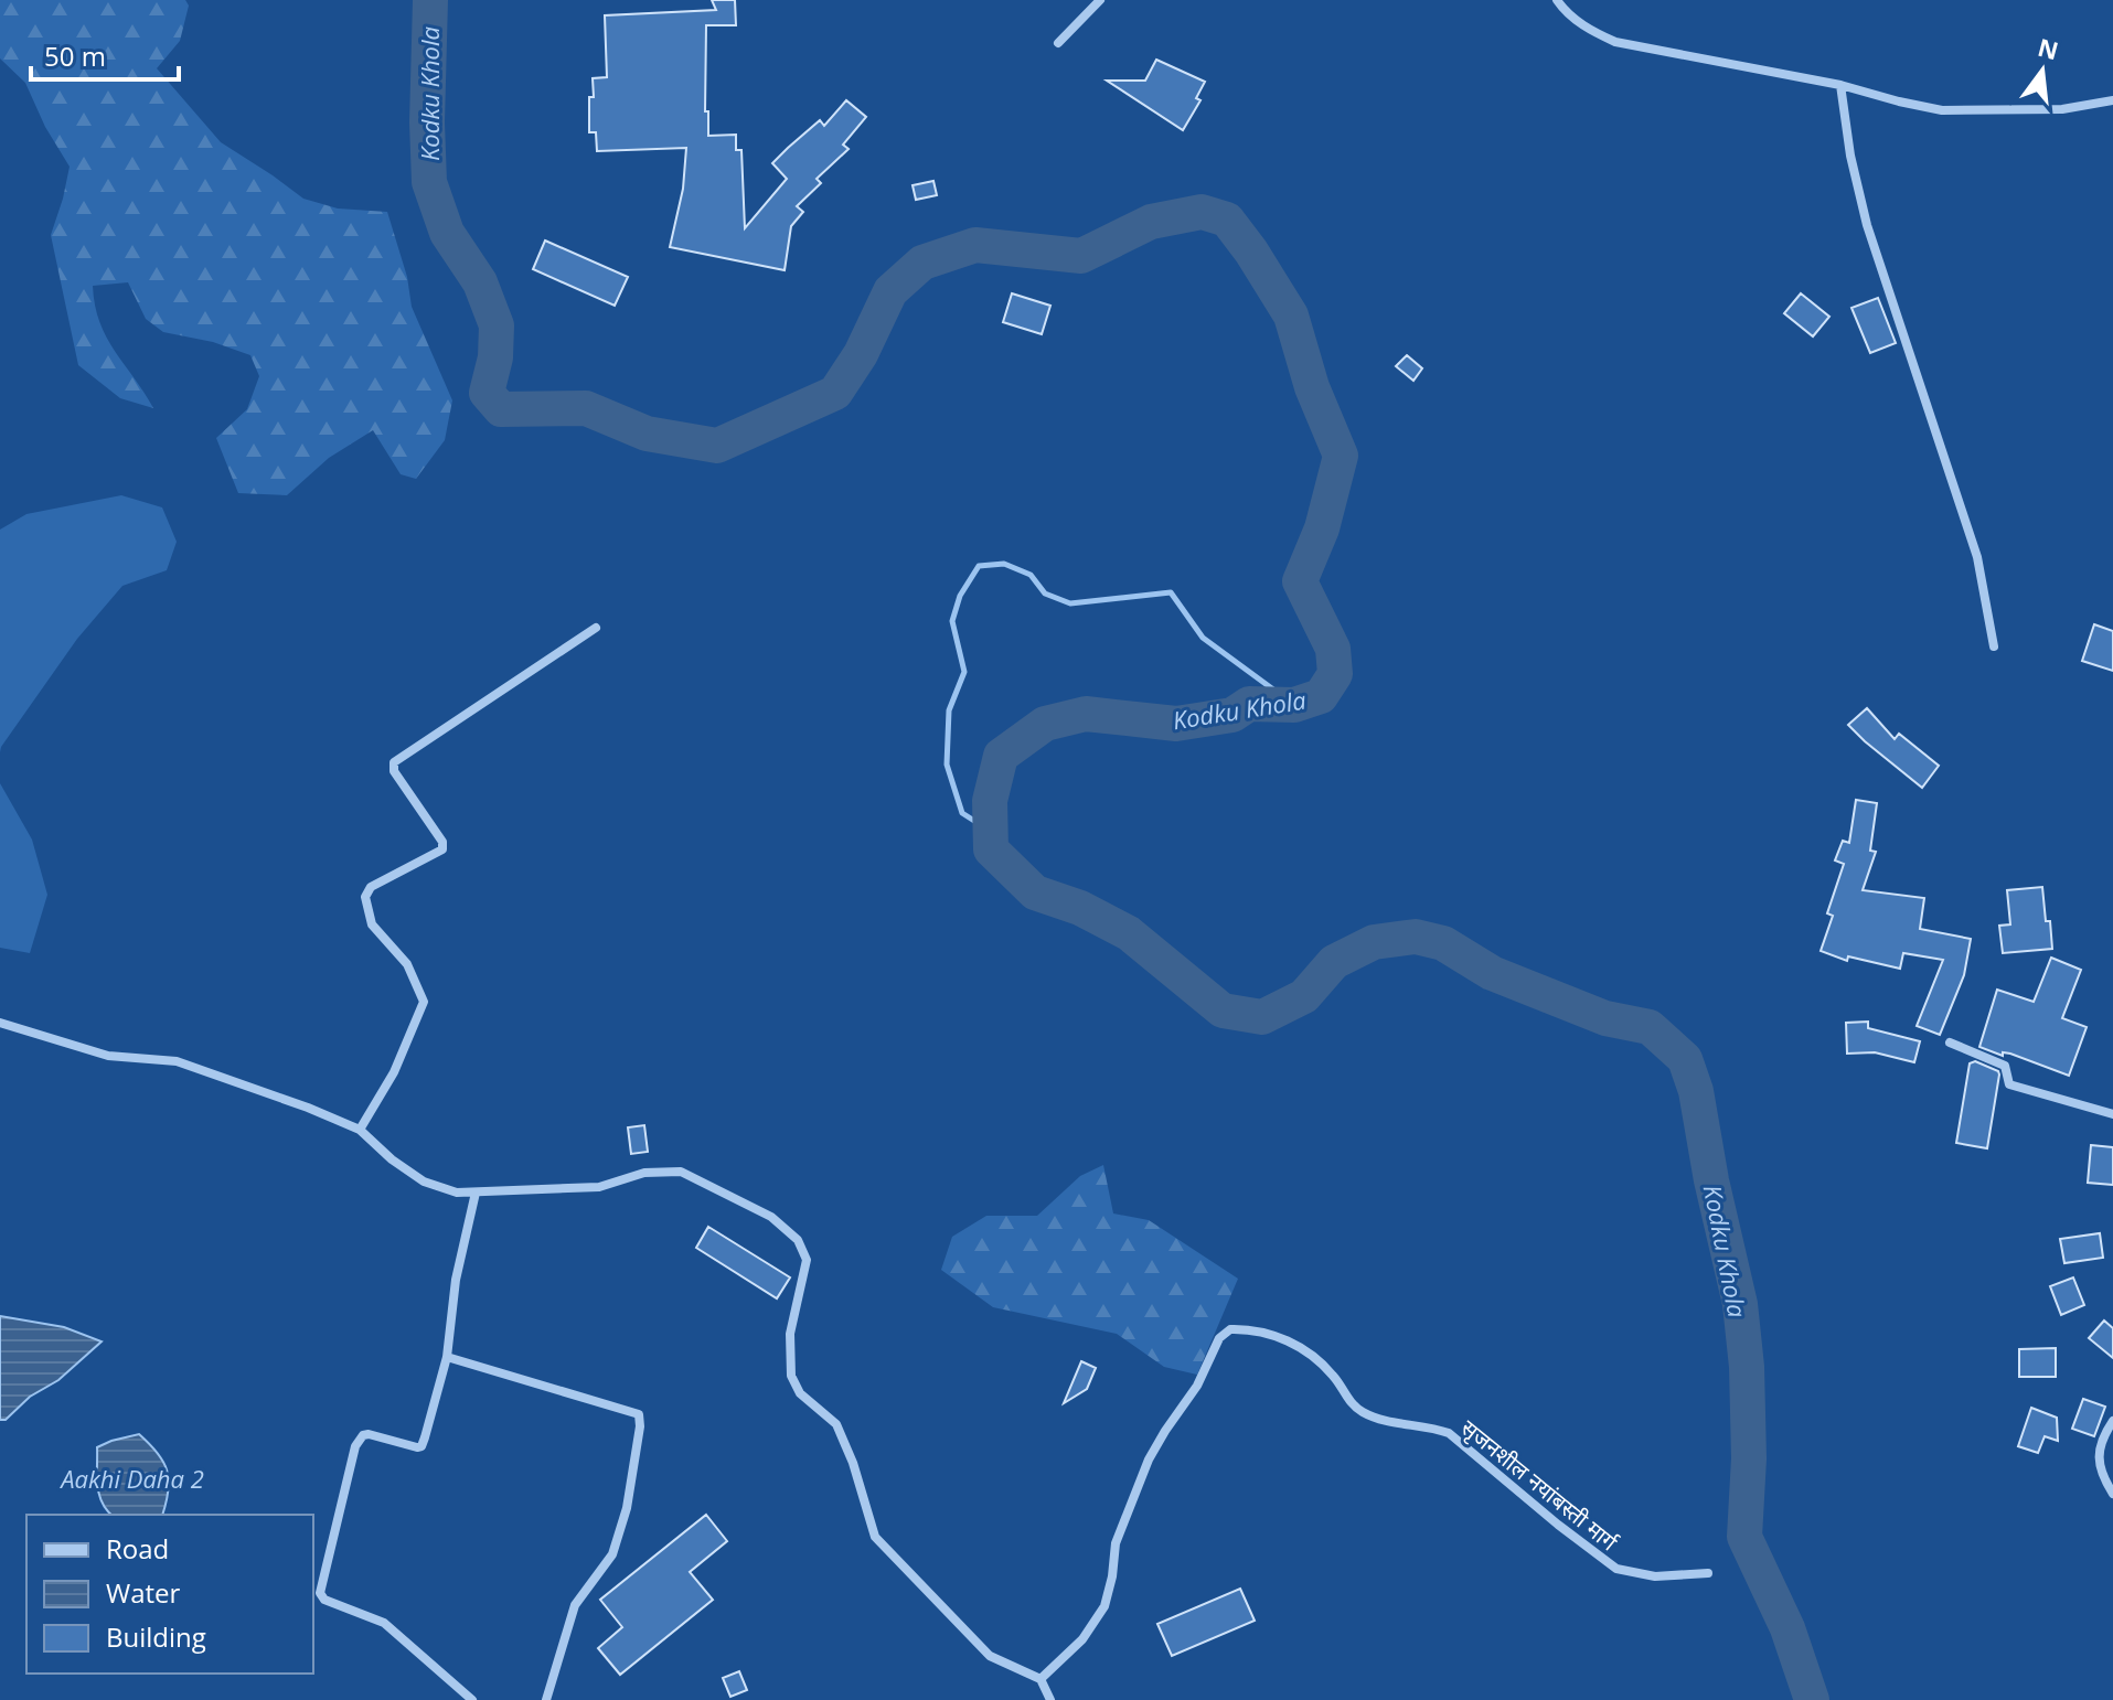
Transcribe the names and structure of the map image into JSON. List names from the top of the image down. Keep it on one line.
{"streets":{"street":["सृजनशील नयांबस्ती मार्ग"]},"water":["Kodku Khola","Aakhi Daha 2"],"legend":["Road","Water","Building"],"scale_bar":"50 m","north":"top"}
